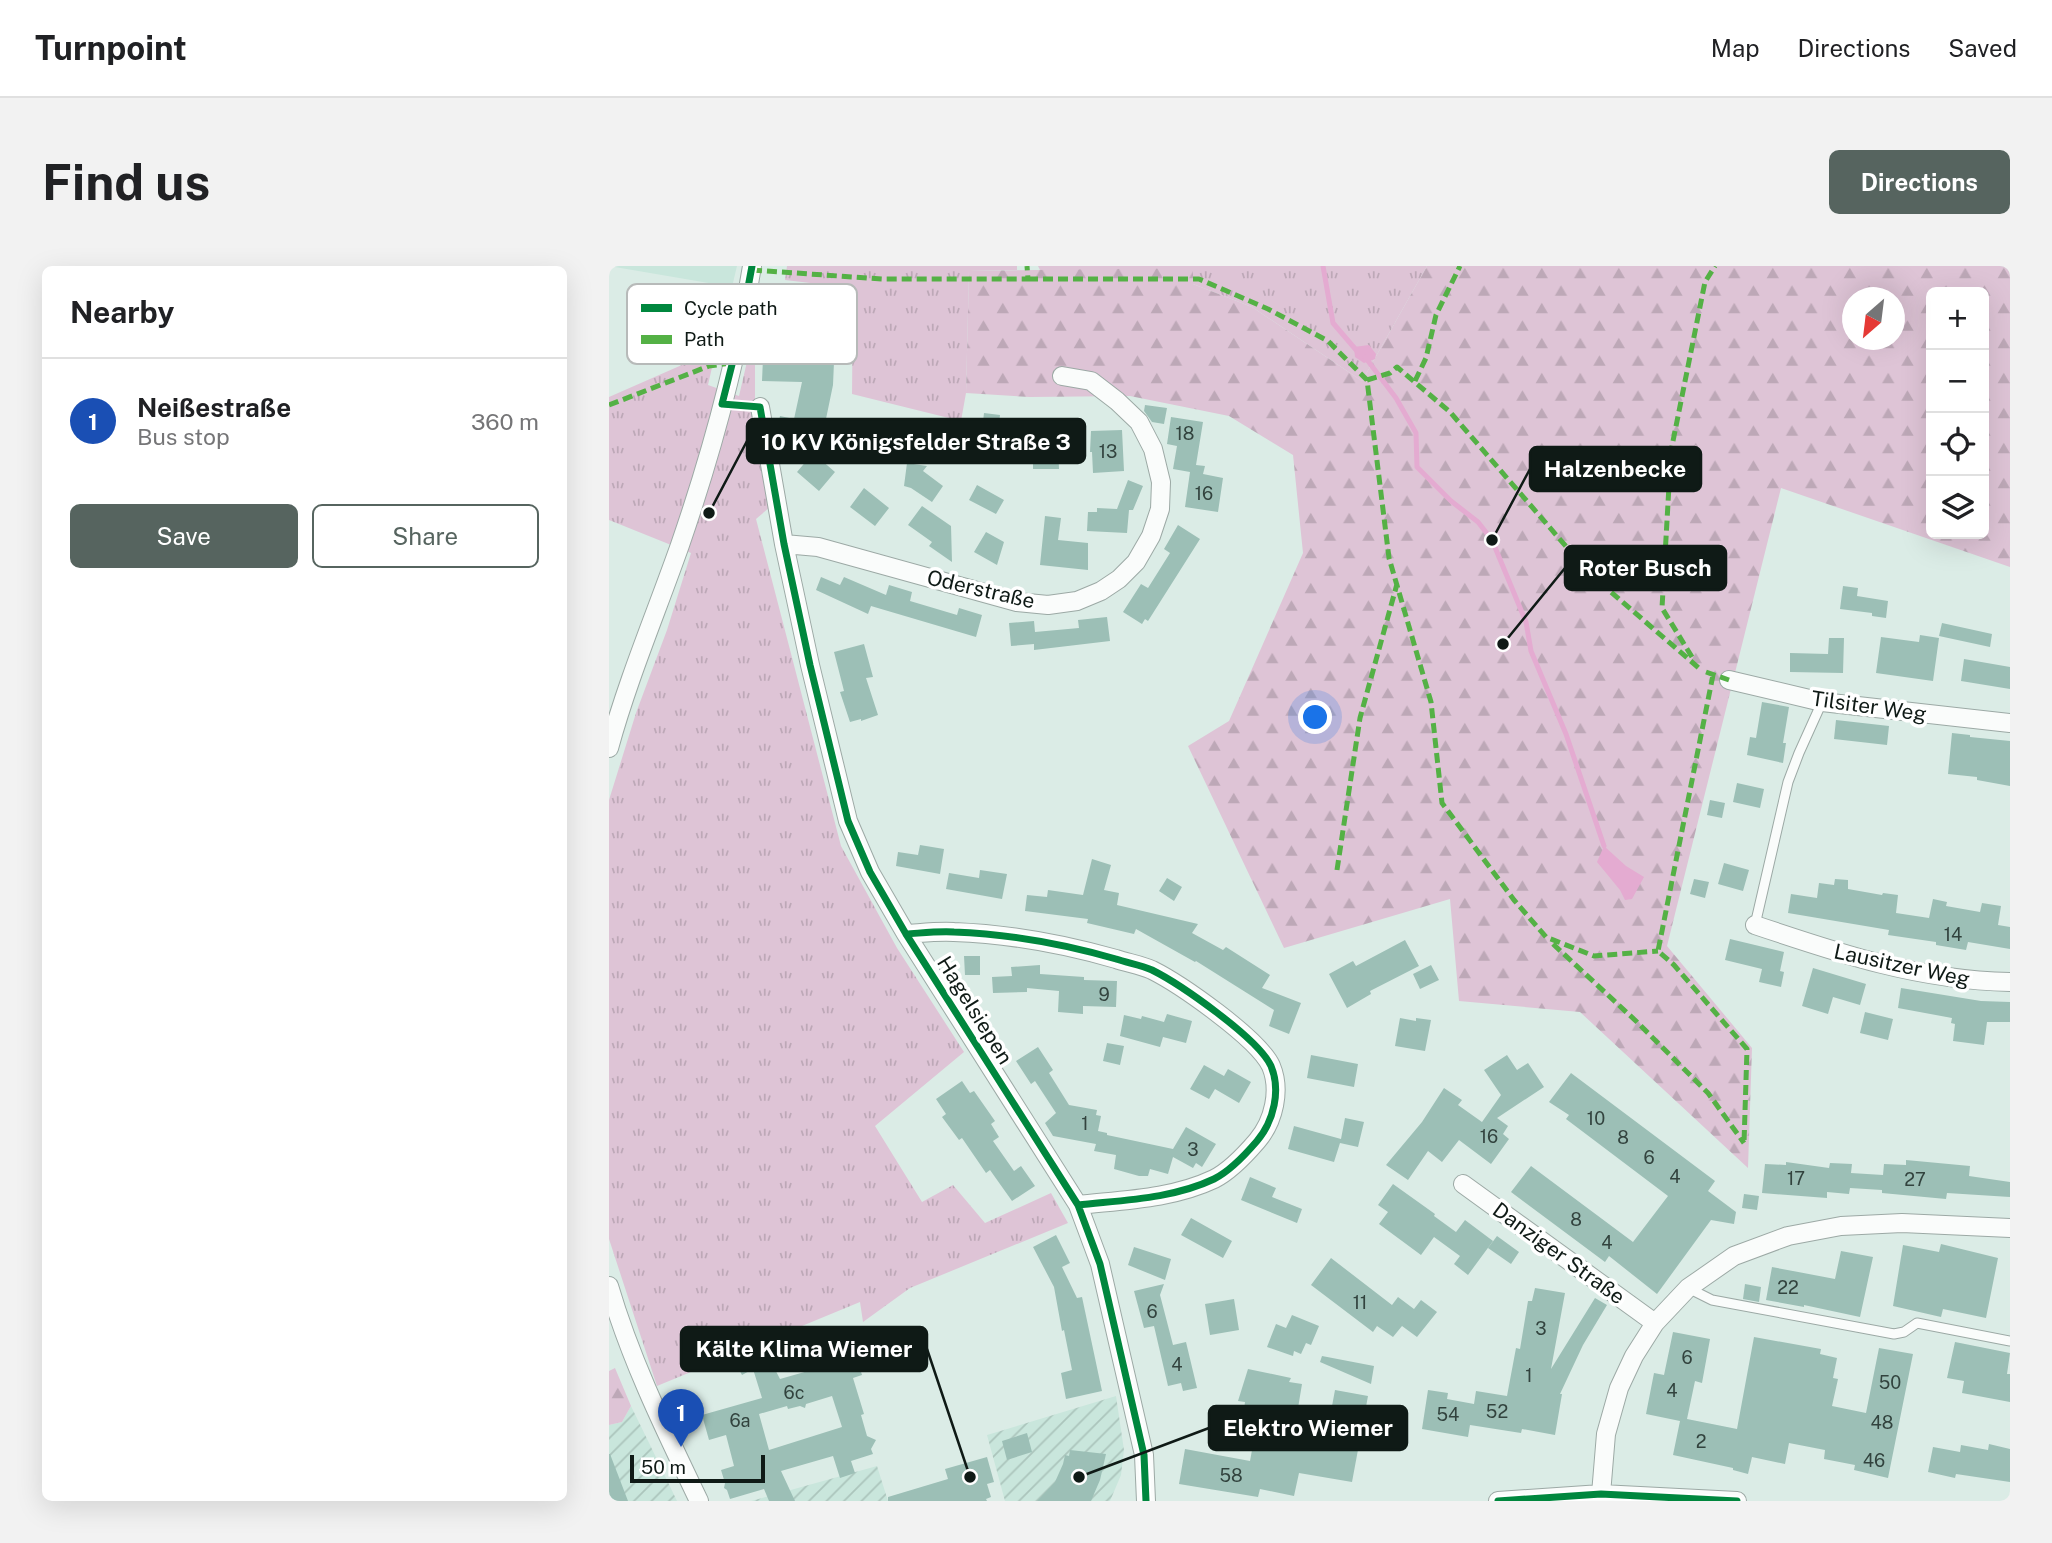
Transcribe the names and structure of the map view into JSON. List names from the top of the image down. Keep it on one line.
{"streets":{"street":["Oderstraße","Tilsiter Weg","Lausitzer Weg","Hagelsiepen","Danziger Straße"]},"crossings":[["Oderstraße","Hagelsiepen"]],"places":["10 KV Königsfelder Straße 3","Halzenbecke","Roter Busch","Kälte Klima Wiemer","Elektro Wiemer"],"house_numbers":["18","13","16","14","9","10","1","16","8","3","6","4","17","27","8","4","22","11","6","3","6","4","1","50","4","6c","52","54","6a","48","2","46","58"],"legend":["Cycle path","Path"],"scale_bar":"50 m","north":"bottom left","page":{"header":"Turnpoint","nav":["Map","Directions","Saved"],"buttons":["Directions",["Save","Share"]],"title":"Find us","heading":"Nearby","map_buttons":["+","−"],"list":[{"mark":"1","name":"Neißestraße","note":"Bus stop","value":"360 m"}],"pins":"1","scale":"50 m"}}
